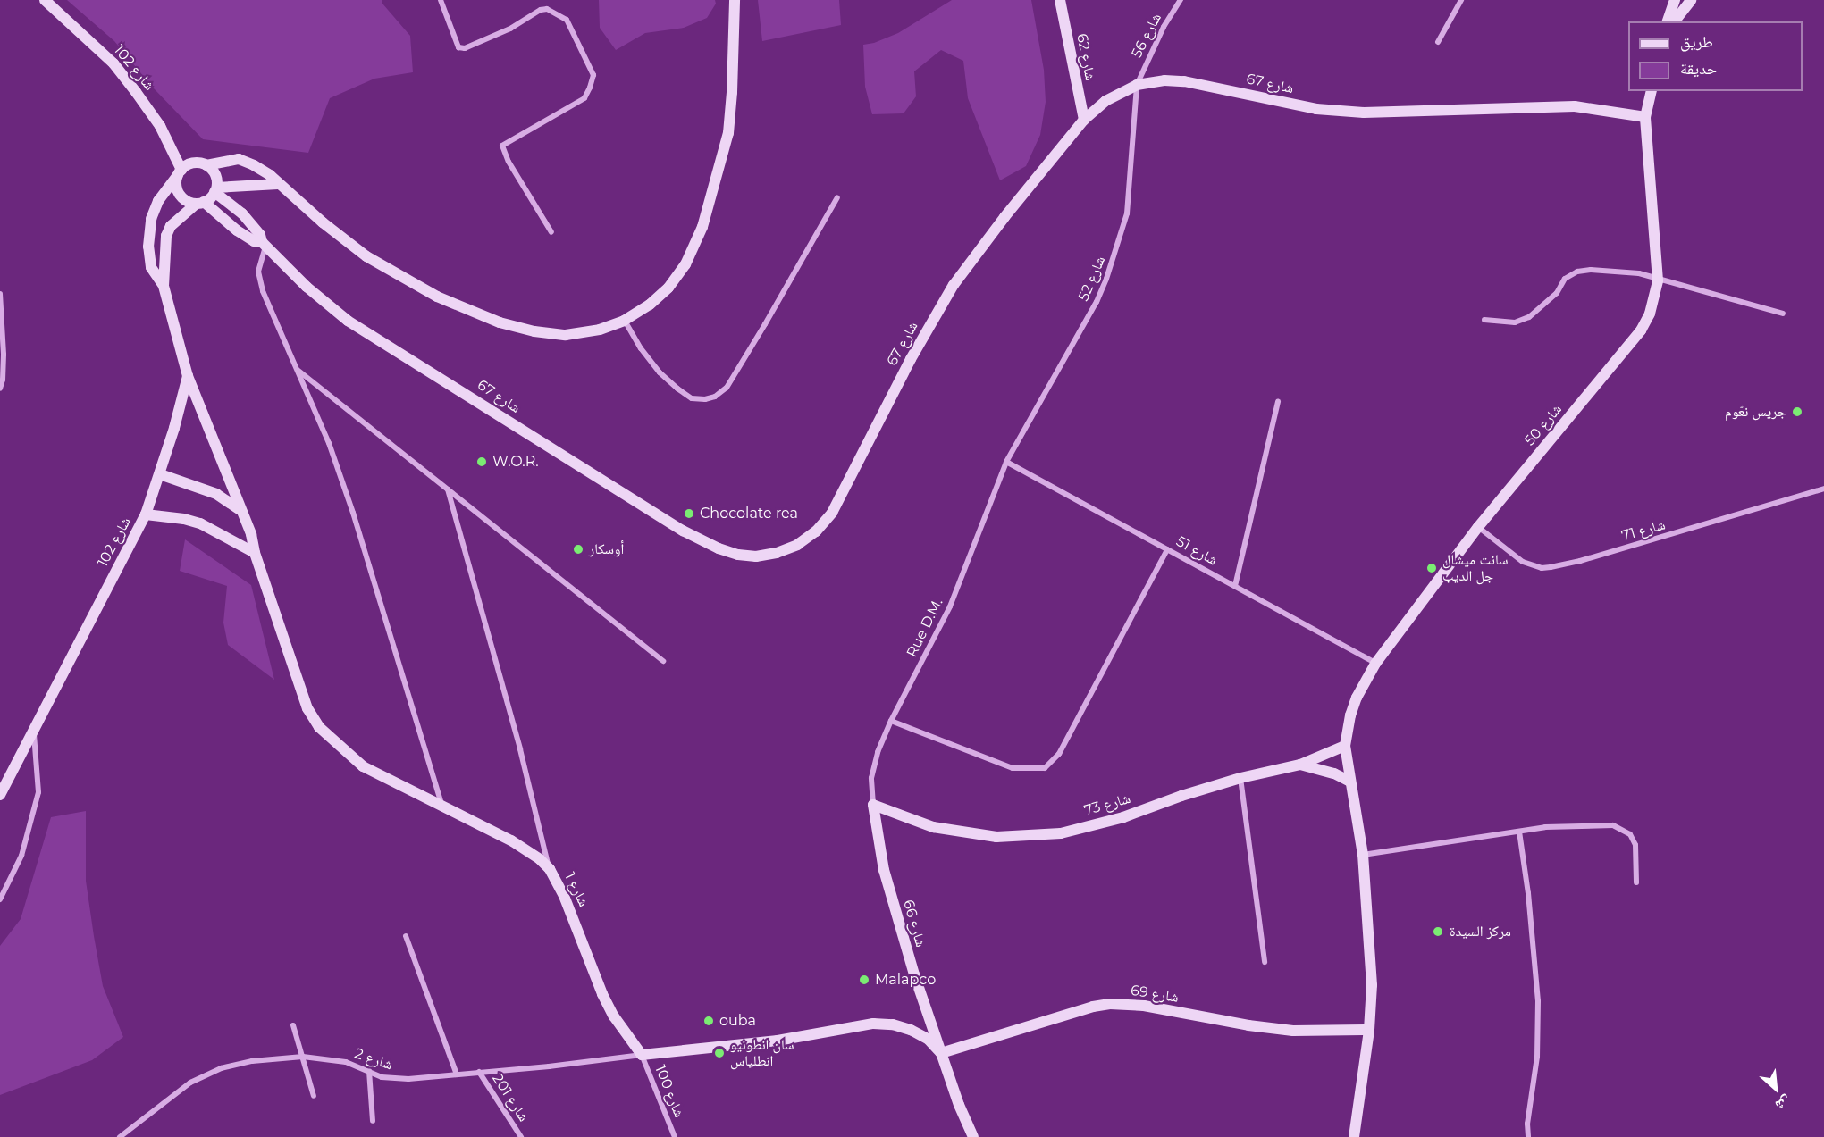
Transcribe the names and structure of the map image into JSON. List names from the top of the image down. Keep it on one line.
{"streets":{"street":["شارع 56","شارع 62","شارع 102","شارع 67","شارع 52","شارع 50","شارع 71","شارع 51","Rue D.M.","شارع 73","شارع 1","شارع 66","شارع 69","شارع 2","شارع 100","شارع 201"]},"crossings":[["شارع 56","شارع 67"],["شارع 56","شارع 52"],["شارع 62","شارع 67"],["شارع 102","شارع 1"],["شارع 67","شارع 52"],["شارع 67","شارع 50"],["شارع 52","شارع 51"],["شارع 52","Rue D.M."],["شارع 50","شارع 71"],["شارع 50","شارع 51"],["شارع 50","شارع 73"],["شارع 50","شارع 69"],["شارع 51","Rue D.M."],["Rue D.M.","شارع 73"],["Rue D.M.","شارع 66"],["شارع 73","شارع 66"],["شارع 1","شارع 2"],["شارع 1","شارع 100"],["شارع 66","شارع 69"],["شارع 2","شارع 100"],["شارع 2","شارع 201"]],"places":["جريس نعّوم","W.O.R.","Chocolate rea","أوسكار","سانت ميشال جل الديب","مركز السيدة","Malapco","ouba","سان انطونيو انطلياس"],"legend":["طريق","حديقة"],"north":"bottom right"}
